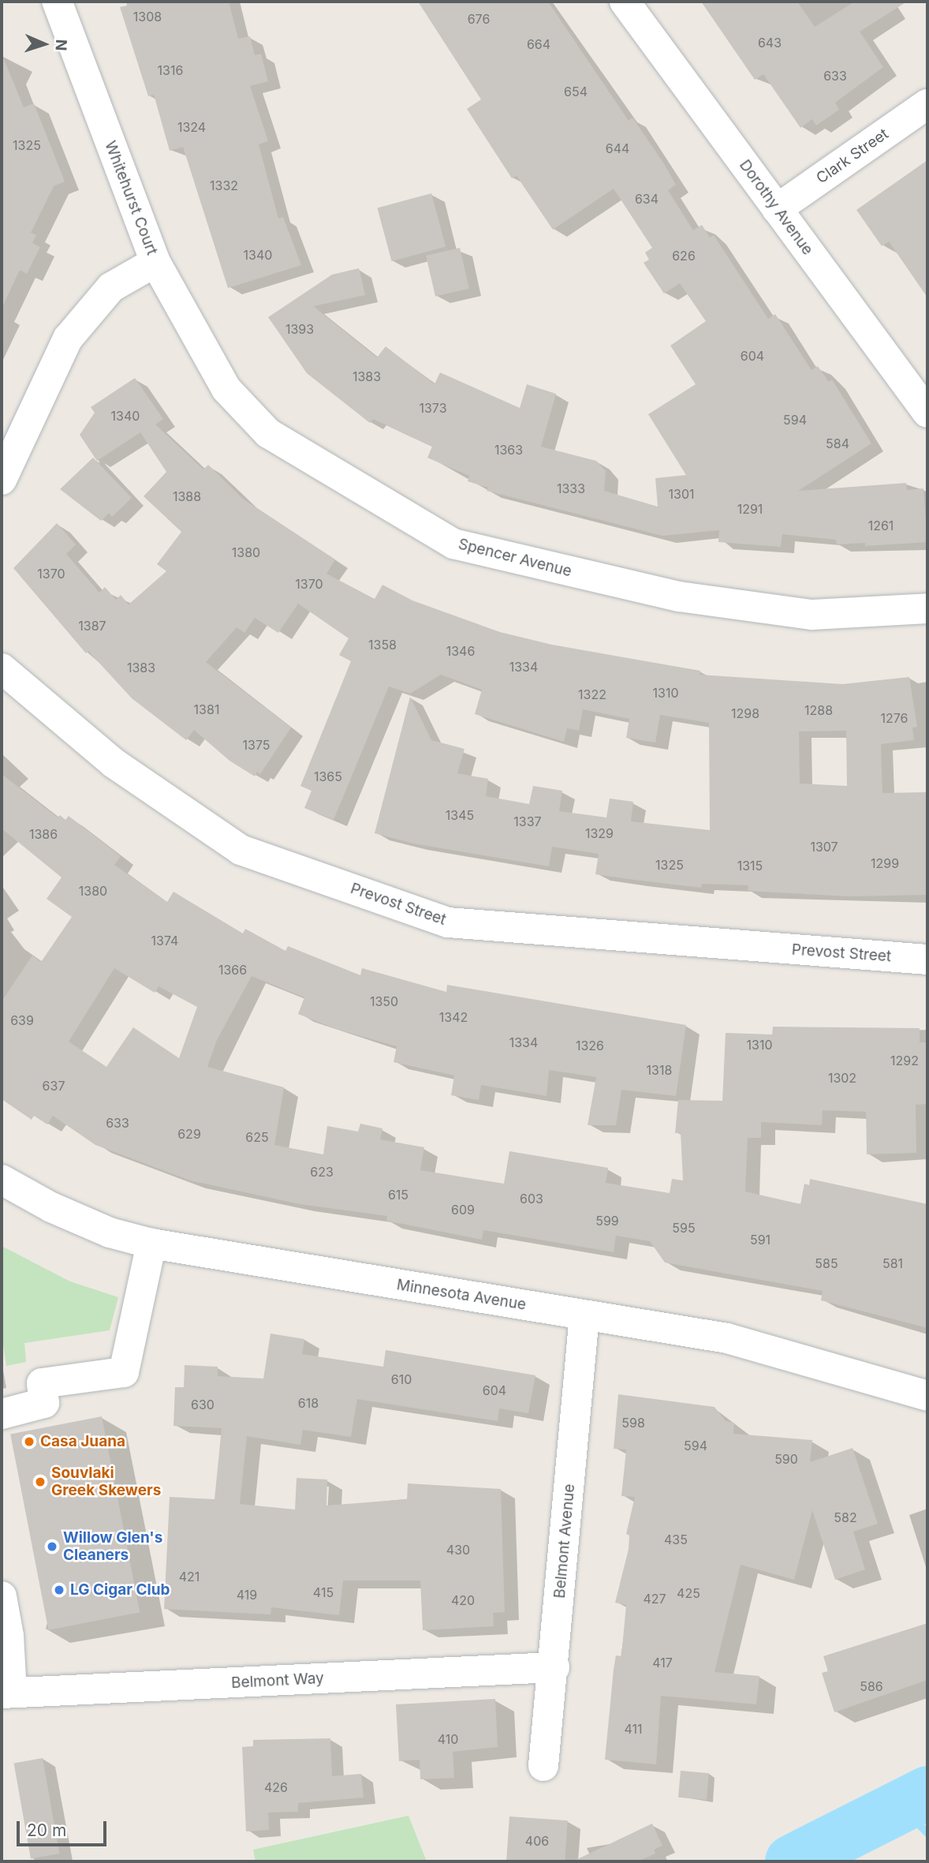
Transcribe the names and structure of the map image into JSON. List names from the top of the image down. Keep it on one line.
{"streets":{"street":["Clark Street","Whitehurst Court","Dorothy Avenue","Spencer Avenue","Prevost Street","Minnesota Avenue","Belmont Avenue","Belmont Way"]},"crossings":[["Clark Street","Dorothy Avenue"],["Whitehurst Court","Spencer Avenue"],["Minnesota Avenue","Belmont Avenue"],["Belmont Avenue","Belmont Way"]],"places":["Casa Juana","Souvlaki Greek Skewers","Willow Glen's Cleaners","LG Cigar Club"],"house_numbers":["1308","676","643","664","1316","633","654","1324","1325","644","1332","634","1340","626","1393","604","1383","1373","1340","594","584","1363","1333","1301","1388","1291","1261","1380","1370","1370","1387","1358","1346","1334","1383","1310","1322","1381","1288","1298","1276","1375","1365","1345","1337","1329","1386","1307","1299","1325","1315","1380","1374","1366","1350","1342","639","1334","1310","1326","1292","1318","1302","637","633","629","625","623","615","603","609","599","595","591","585","581","610","604","618","630","598","594","590","582","435","430","421","415","425","419","427","420","417","586","411","410","426","406"],"scale_bar":"20 m","north":"right"}
